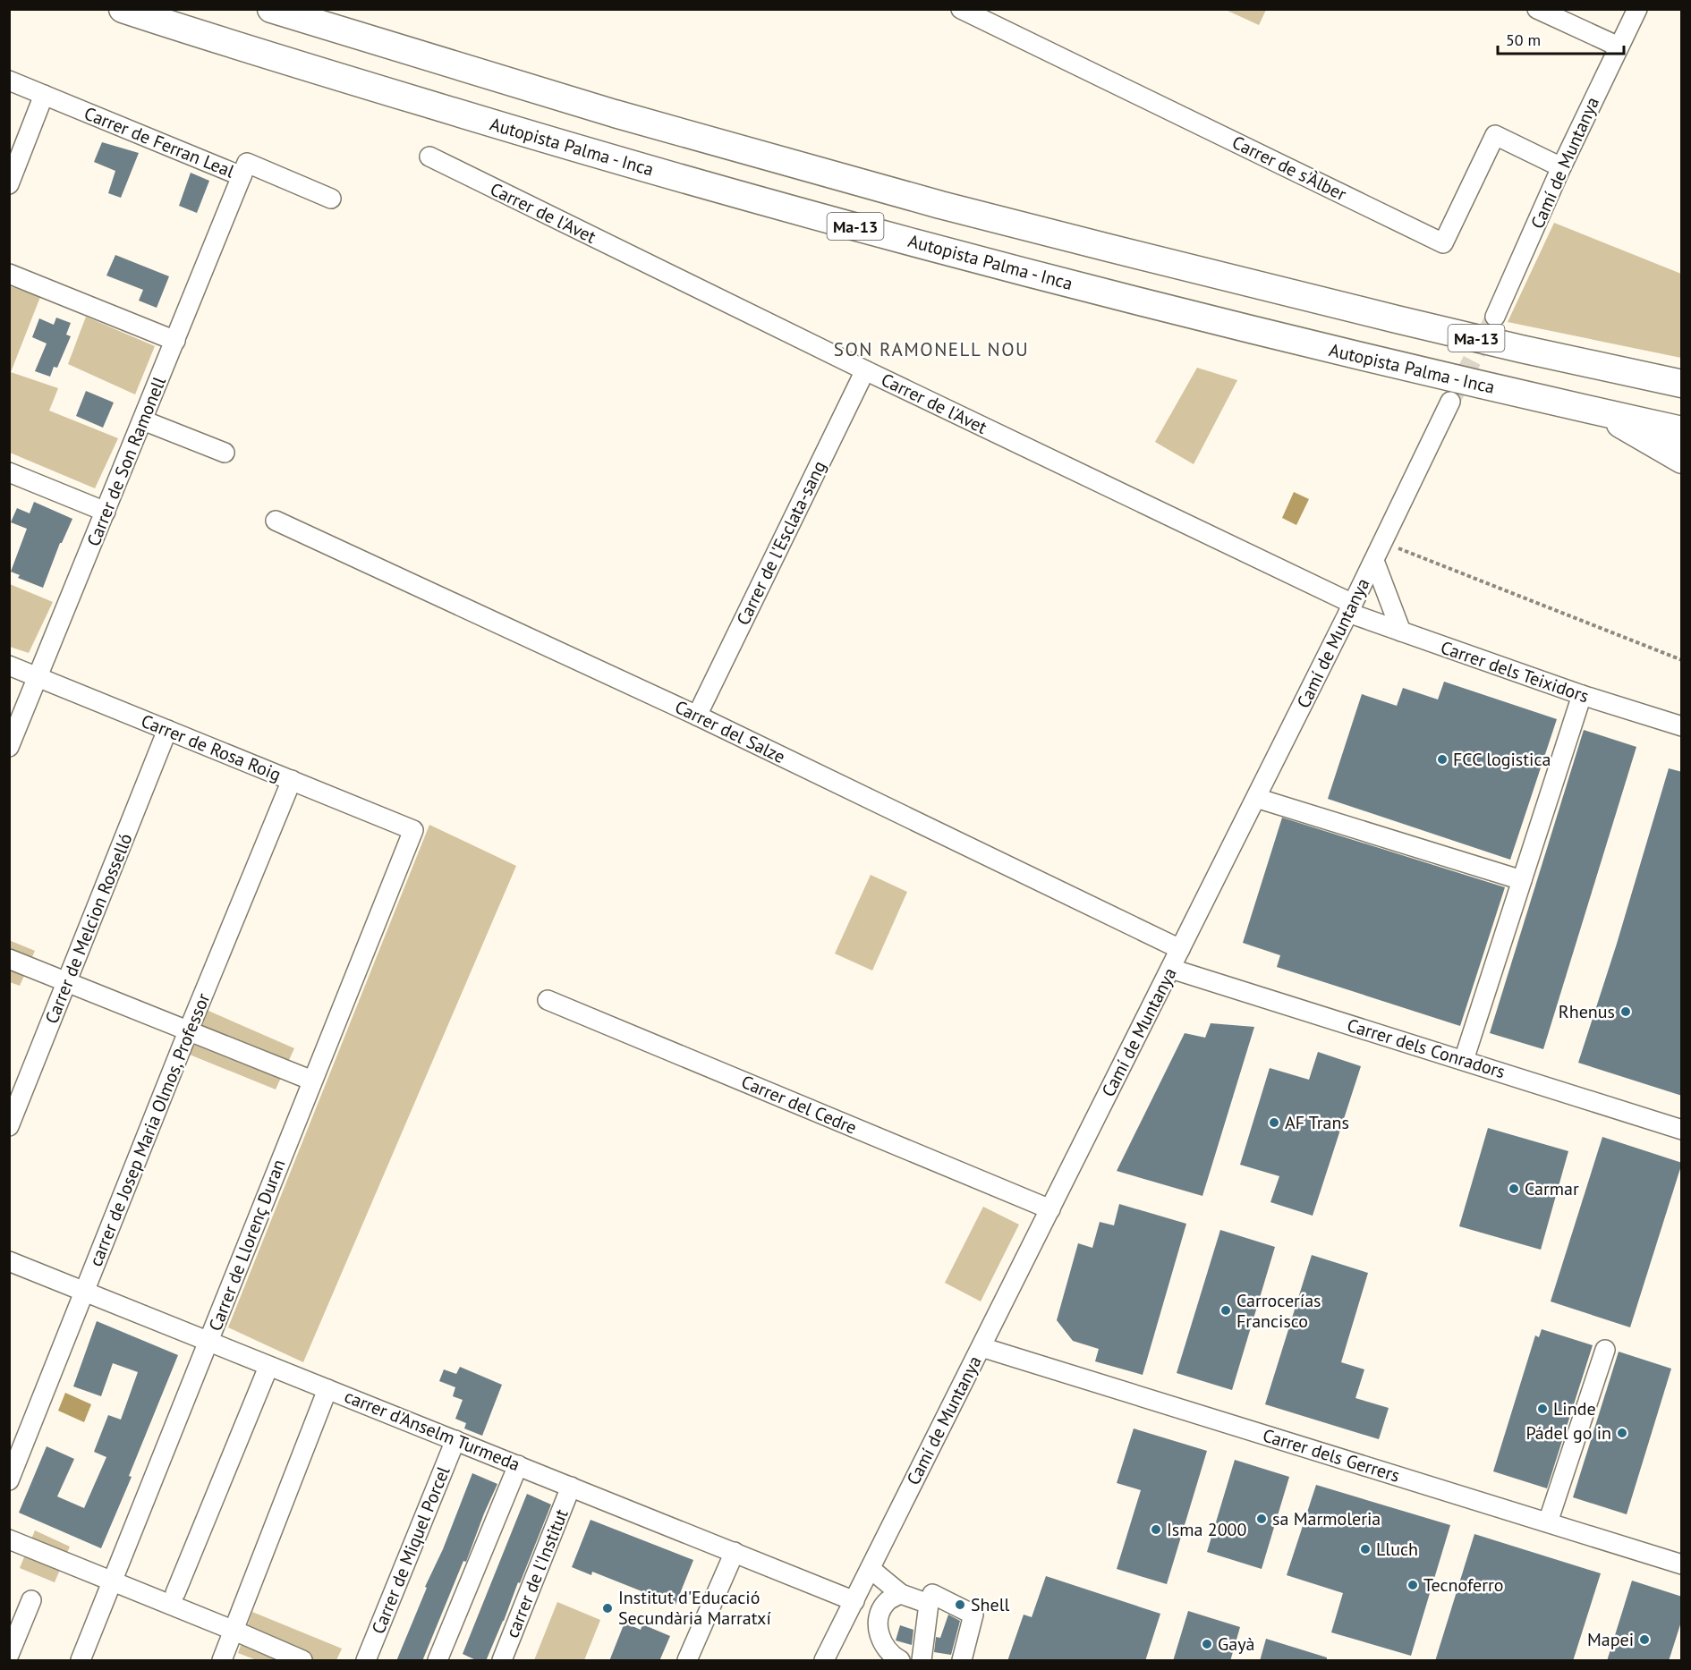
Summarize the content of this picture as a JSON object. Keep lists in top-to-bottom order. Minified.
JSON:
{"streets":{"highway":["Autopista Palma - Inca","Ma-13"],"street":["Carrer de Ferran Leal","Camí de Muntanya","Carrer de s'Àlber","Carrer de l'Avet","Carrer de Son Ramonell","Carrer de l'Esclata-sang","Carrer dels Teixidors","Carrer del Salze","Carrer de Rosa Roig","Carrer de Melcion Rosselló","Carrer dels Conradors","Carrer del Cedre","carrer de Josep Maria Olmos, Professor","Carrer de Llorenç Duran","carrer d'Anselm Turmeda","Carrer dels Gerrers","Carrer de Miquel Porcel","carrer de l'Institut"]},"crossings":[["Carrer de Ferran Leal","Carrer de Son Ramonell"],["Camí de Muntanya","Carrer de s'Àlber"],["Camí de Muntanya","Carrer de l'Avet"],["Camí de Muntanya","Carrer dels Teixidors"],["Camí de Muntanya","Carrer del Salze"],["Camí de Muntanya","Carrer dels Conradors"],["Camí de Muntanya","Carrer del Cedre"],["Camí de Muntanya","carrer d'Anselm Turmeda"],["Camí de Muntanya","Carrer dels Gerrers"],["Carrer de l'Avet","Carrer de l'Esclata-sang"],["Carrer de l'Avet","Carrer dels Teixidors"],["Carrer de Son Ramonell","Carrer de Rosa Roig"],["Carrer de l'Esclata-sang","Carrer del Salze"],["Carrer de Rosa Roig","Carrer de Melcion Rosselló"],["Carrer de Rosa Roig","carrer de Josep Maria Olmos, Professor"],["Carrer de Rosa Roig","Carrer de Llorenç Duran"],["carrer de Josep Maria Olmos, Professor","carrer d'Anselm Turmeda"],["Carrer de Llorenç Duran","carrer d'Anselm Turmeda"],["carrer d'Anselm Turmeda","Carrer de Miquel Porcel"],["carrer d'Anselm Turmeda","carrer de l'Institut"]],"districts":["SON RAMONELL NOU"],"places":["FCC logistica","Rhenus","AF Trans","Carmar","Carrocerías Francisco","Linde","Pádel go in","sa Marmoleria","Isma 2000","Lluch","Tecnoferro","Shell","Institut d'Educació Secundària Marratxí","Mapei","Gayà"],"scale_bar":"50 m"}
